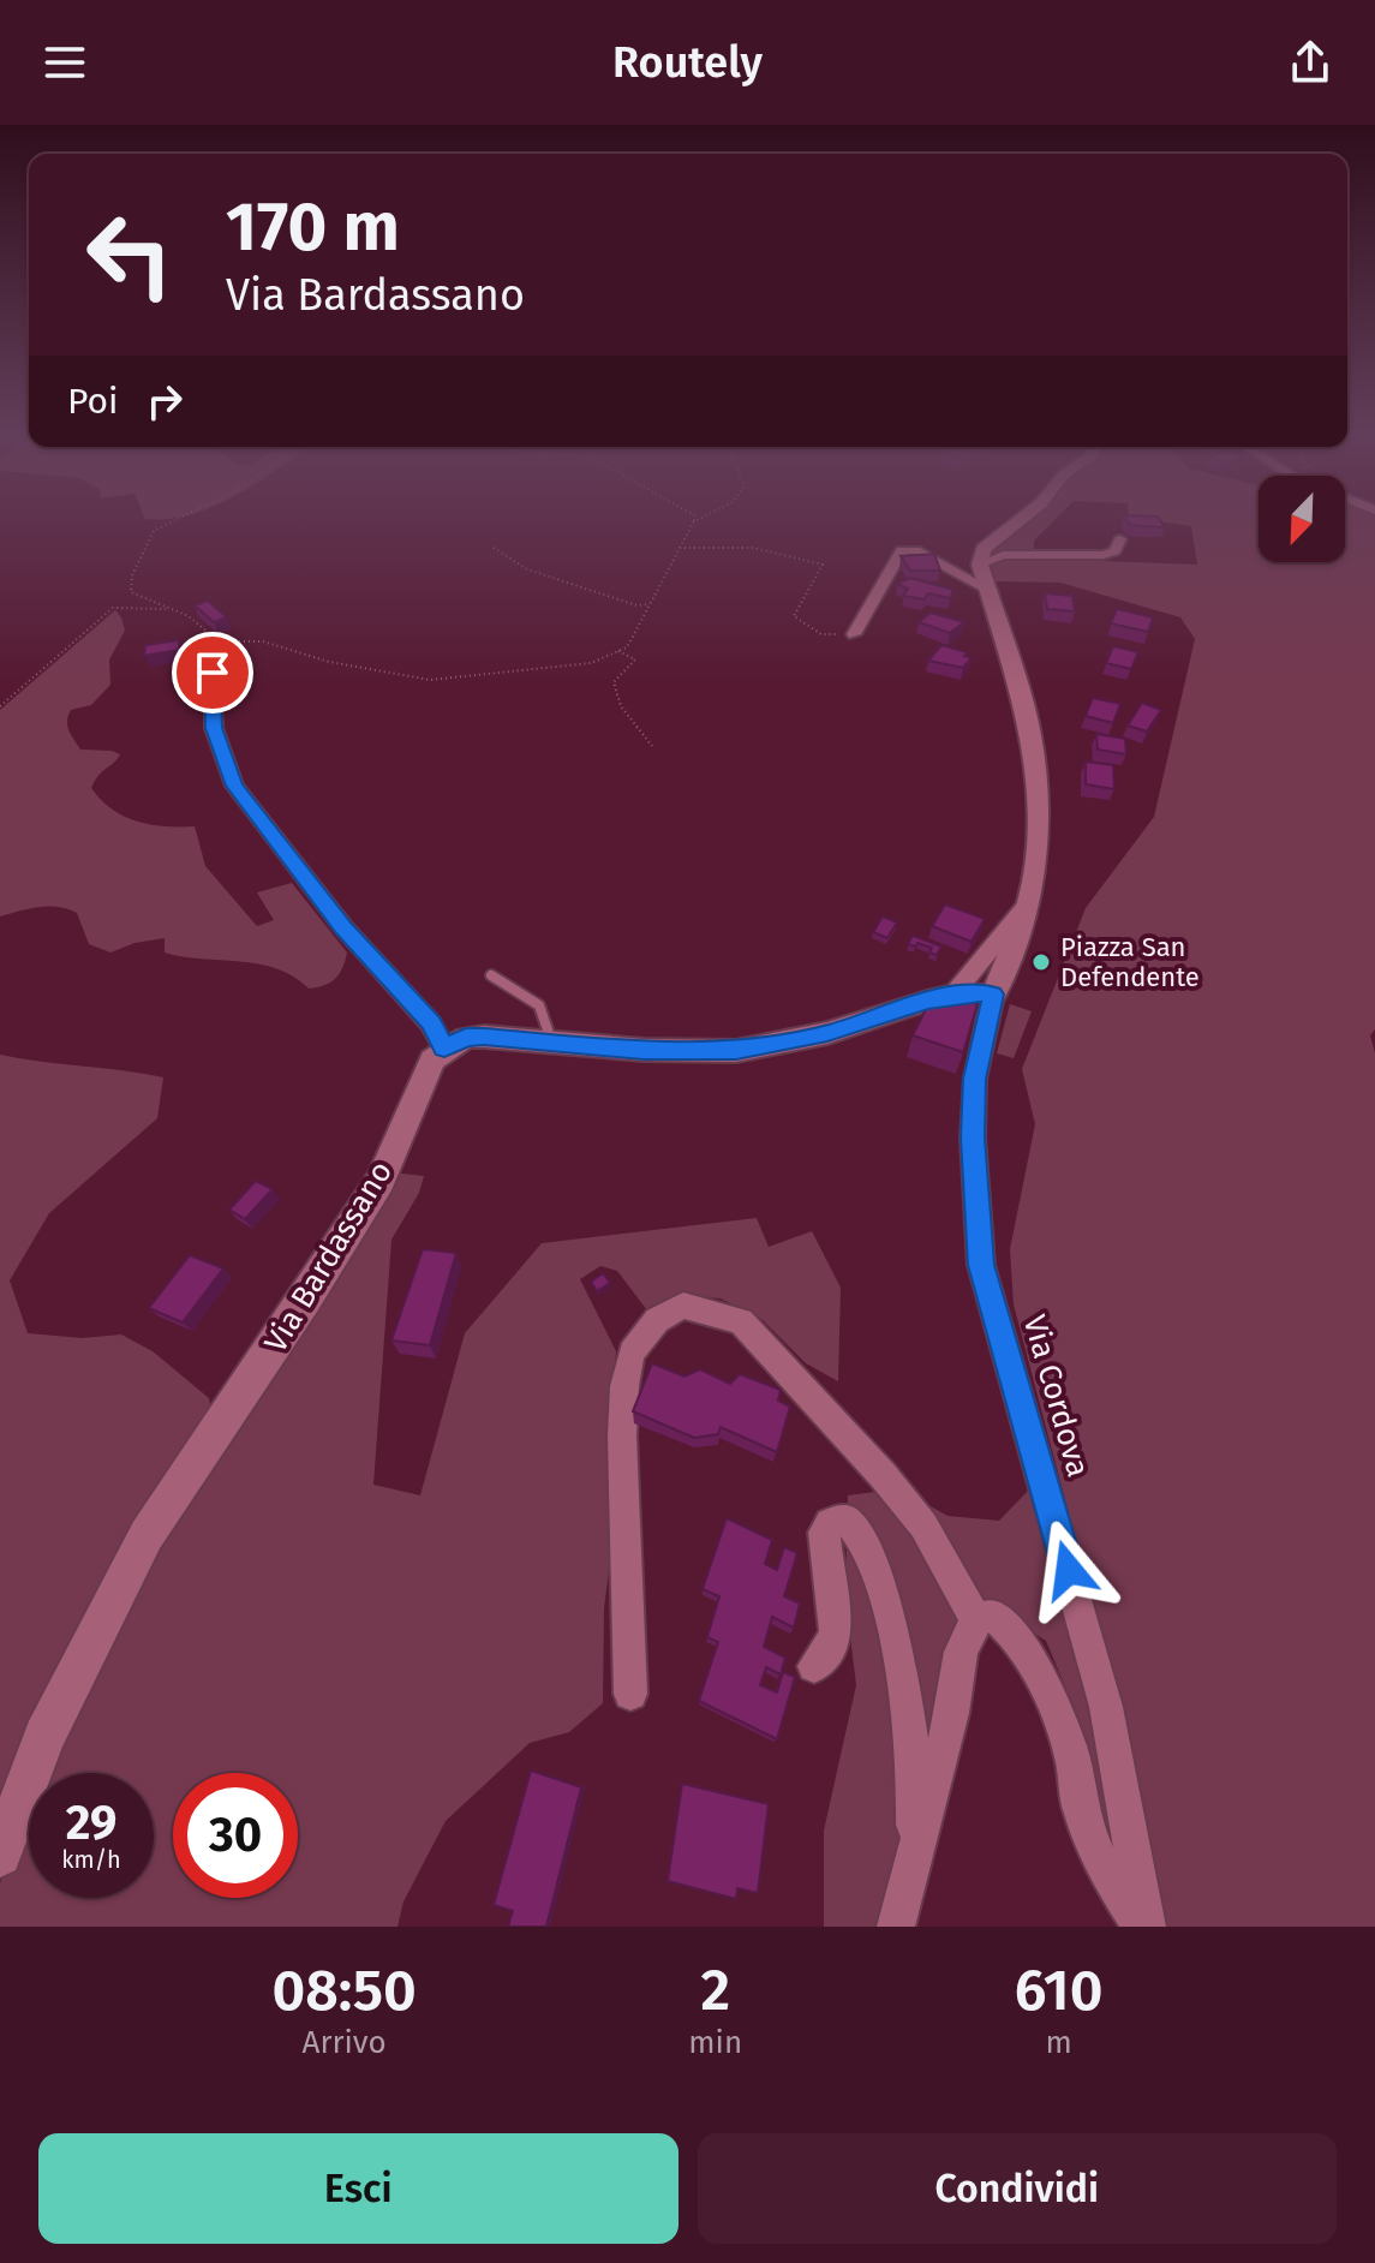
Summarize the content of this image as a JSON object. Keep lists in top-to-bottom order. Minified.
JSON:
{"streets":{"street":["Via Bardassano","Via Cordova"]},"places":["Piazza San Defendente"],"north":"bottom left","page":{"header":"Routely","turn":["170 m","Via Bardassano"],"then":"Poi","speed":"29 km/h","limit":"30","eta":["08:50","Arrivo","2","min","610","m"],"buttons":["Esci","Condividi"]}}
